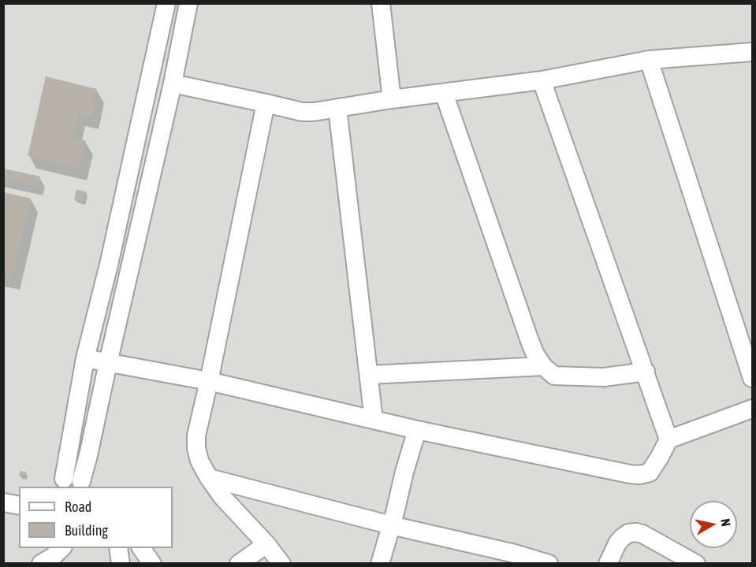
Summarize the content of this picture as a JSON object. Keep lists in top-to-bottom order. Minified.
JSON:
{"legend":["Road","Building"],"north":"right"}
